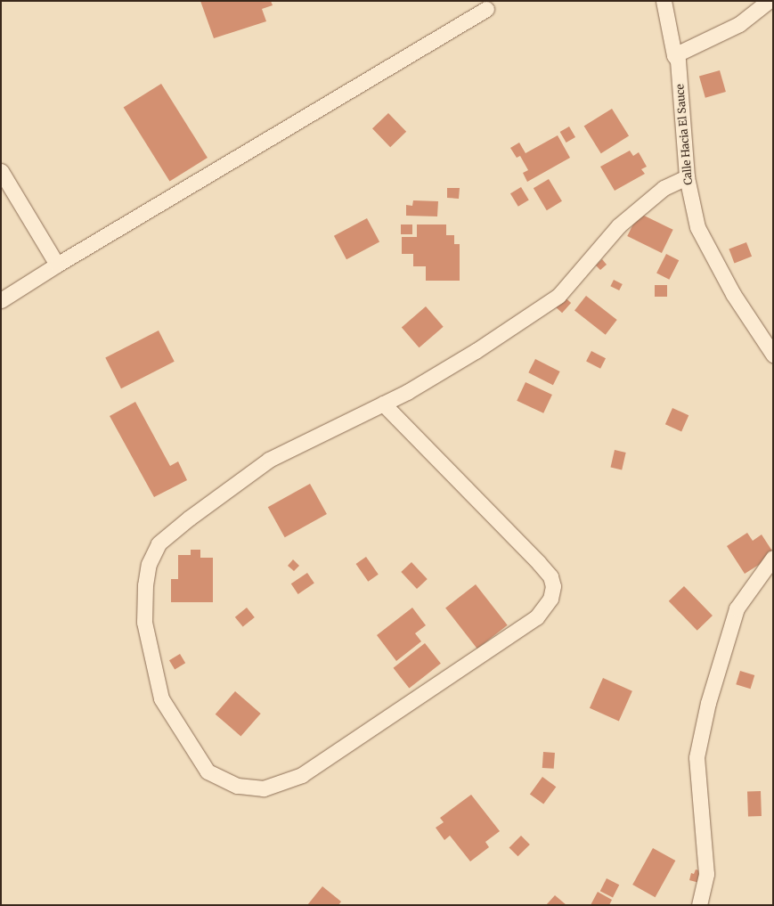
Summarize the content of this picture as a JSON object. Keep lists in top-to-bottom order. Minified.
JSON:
{"streets":{"street":["Calle Hacia El Sauce"]}}
